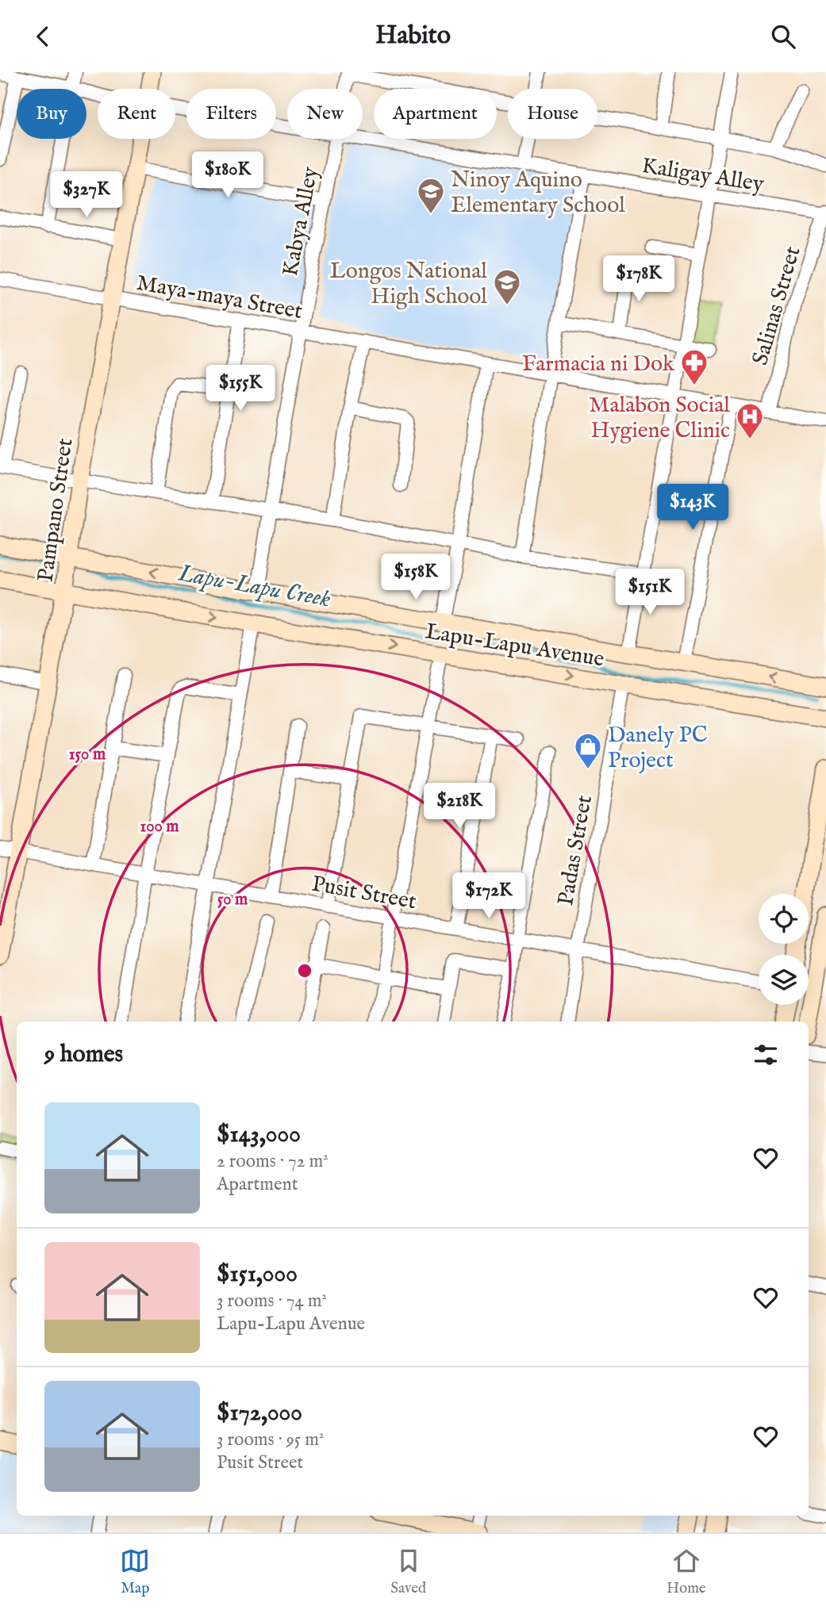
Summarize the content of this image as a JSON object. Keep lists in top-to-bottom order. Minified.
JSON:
{"streets":{"main road":["Pampano Street","Lapu-Lapu Avenue"],"street":["Kaligay Alley","Kabya Alley","Maya-maya Street","Salinas Street","Padas Street","Pusit Street"]},"crossings":[["Kaligay Alley","Salinas Street"],["Kabya Alley","Maya-maya Street"],["Kabya Alley","Lapu-Lapu Avenue"],["Maya-maya Street","Salinas Street"],["Maya-maya Street","Pampano Street"],["Pampano Street","Lapu-Lapu Avenue"],["Pampano Street","Pusit Street"],["Lapu-Lapu Avenue","Padas Street"],["Padas Street","Pusit Street"]],"water":["Lapu-Lapu Creek"],"places":{"school or university":["Ninoy Aquino Elementary School","Longos National High School"],"pharmacy":["Farmacia ni Dok"],"hospital":["Malabon Social Hygiene Clinic"],"shop":["Danely PC Project"]},"page":{"header":"Habito","chip":["Buy","Rent","Filters","New","Apartment","House"],"price":["$180K","$327K","$178K","$155K","$143K","$158K","$151K","$218K","$172K"],"heading":"9 homes","list":[{"name":"$143,000","note":"2 rooms · 72 m² · Apartment"},{"name":"$151,000","note":"3 rooms · 74 m² · Lapu-Lapu Avenue"},{"name":"$172,000","note":"3 rooms · 95 m² · Pusit Street"}],"tabs":["Map","Saved","Home"]},"rings":["150 m","100 m","50 m"]}
